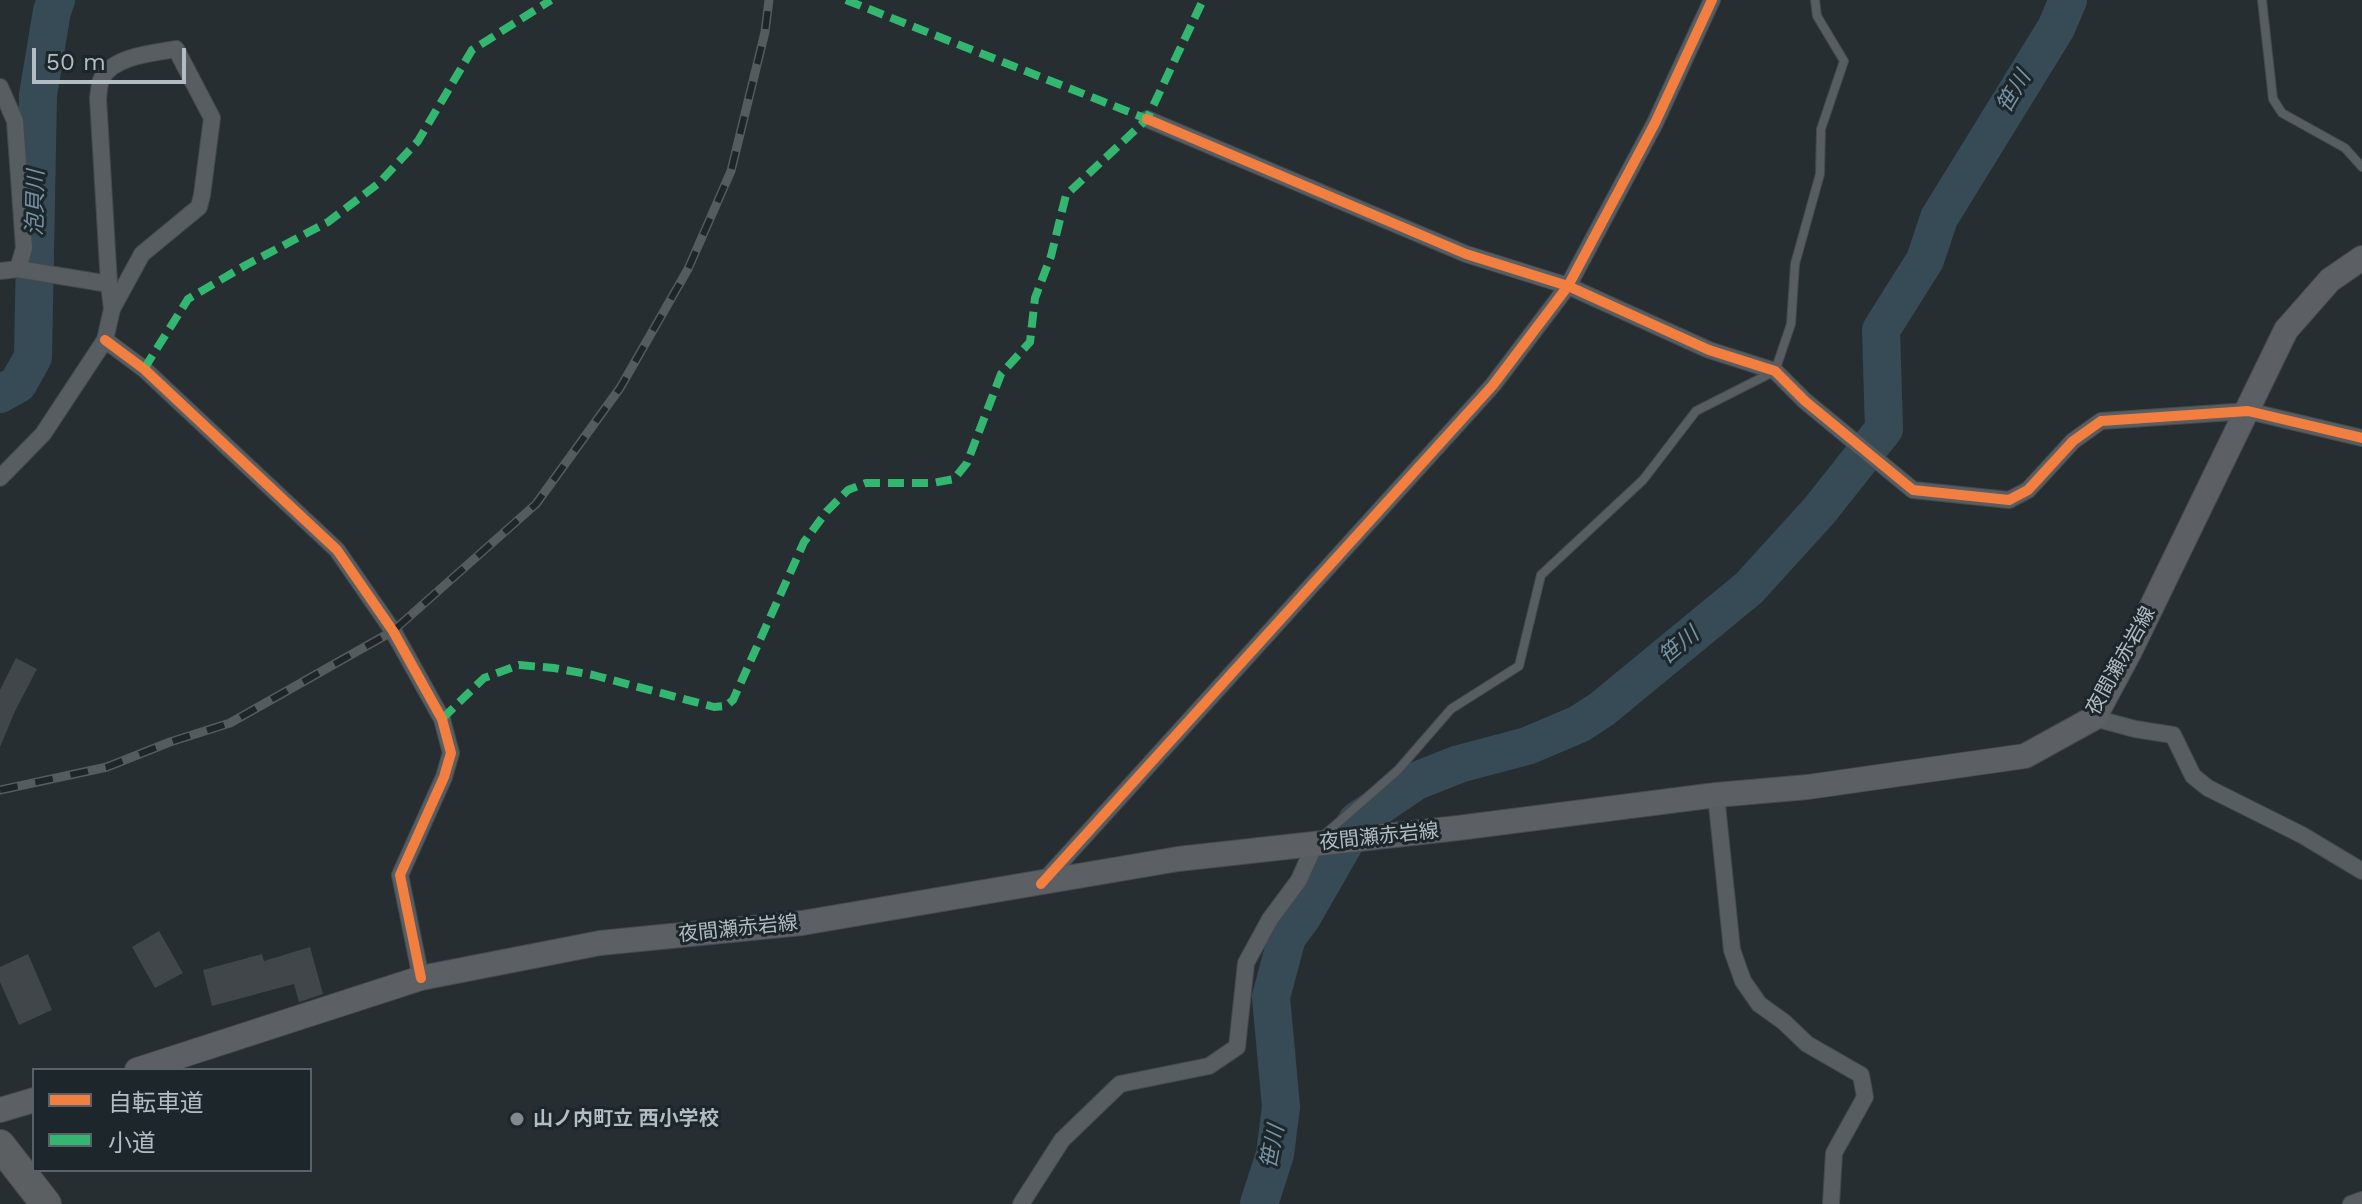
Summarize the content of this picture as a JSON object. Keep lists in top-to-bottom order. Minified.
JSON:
{"streets":{"main road":["夜間瀬赤岩線"]},"water":["笹川","泡貝川"],"places":["山ノ内町立 西小学校"],"legend":["自転車道","小道"],"scale_bar":"50 m"}
